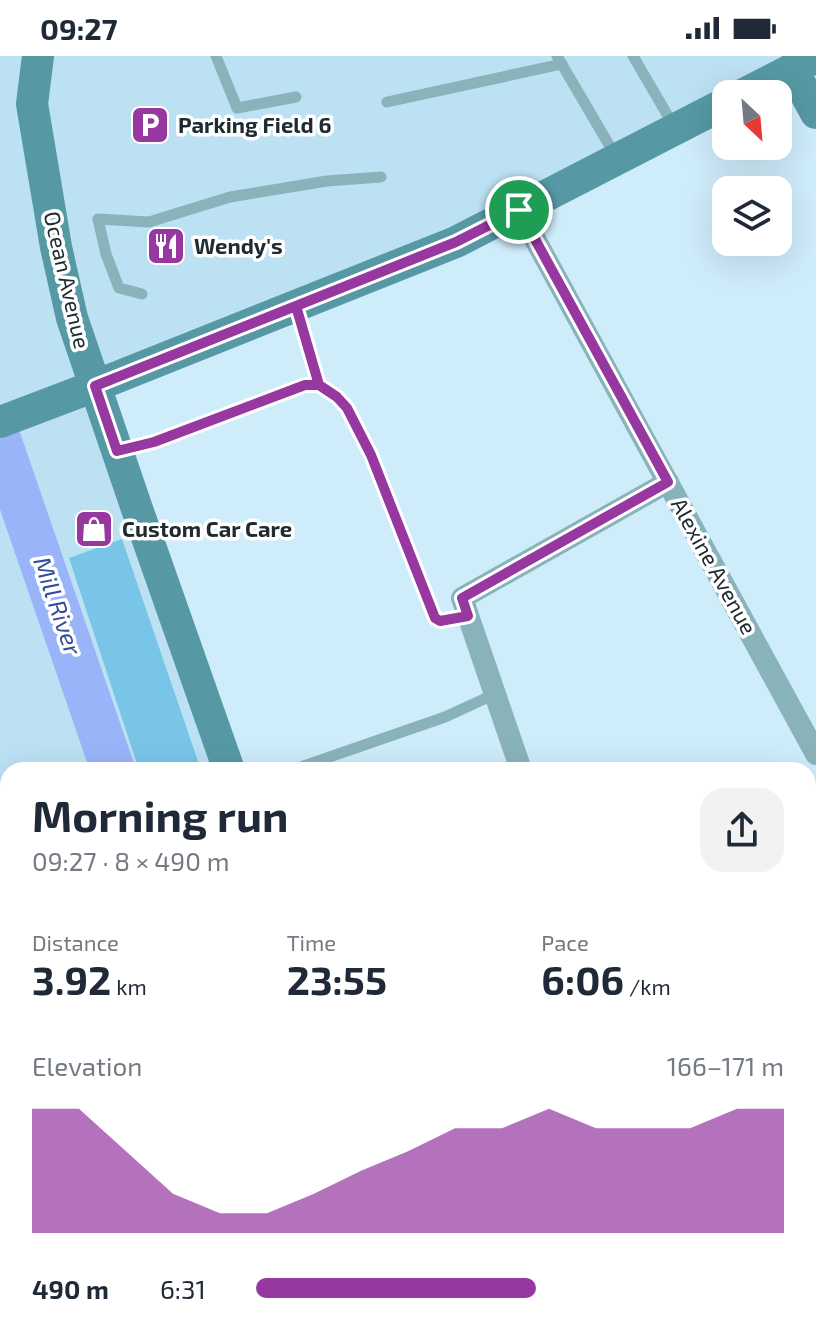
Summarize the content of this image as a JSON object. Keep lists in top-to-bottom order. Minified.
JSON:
{"streets":{"main road":["Ocean Avenue"],"street":["Alexine Avenue"]},"water":["Mill River"],"places":{"parking":["Parking Field 6"],"restaurant":["Wendy's"],"shop":["Custom Car Care"]},"north":"bottom right","page":{"status":"09:27","heading":["Morning run","09:27 · 8 × 490 m"],"stats":[["Distance","3.92 km"],["Time","23:55"],["Pace","6:06 /km"]],"chart":["Elevation","166–171 m"],"list":[{"name":"490 m","note":"6:31"}]}}
